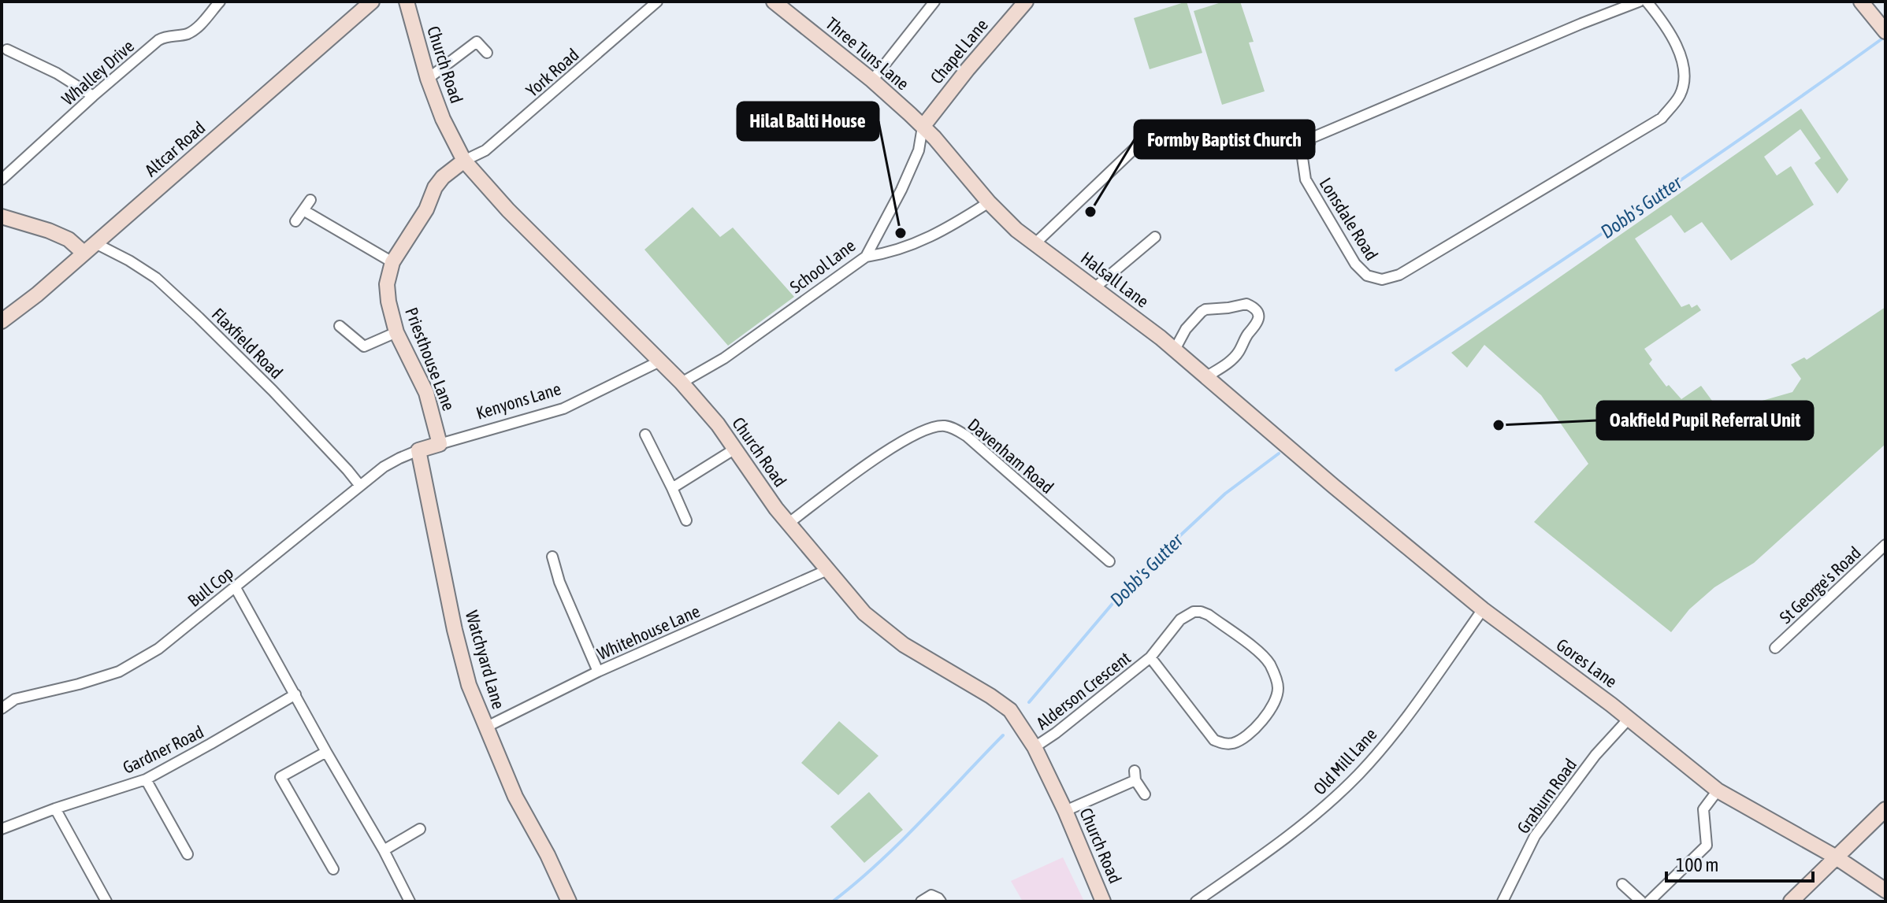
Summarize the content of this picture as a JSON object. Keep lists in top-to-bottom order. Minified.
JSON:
{"streets":{"street":["Chapel Lane","Three Tuns Lane","Church Road","Whalley Drive","York Road","Altcar Road","Lonsdale Road","School Lane","Halsall Lane","Flaxfield Road","Priesthouse Lane","Kenyons Lane","Davenham Road","St George's Road","Bull Cop","Whitehouse Lane","Watchyard Lane","Gores Lane","Alderson Crescent","Gardner Road","Old Mill Lane","Graburn Road"]},"crossings":[["Chapel Lane","Three Tuns Lane"],["Chapel Lane","School Lane"],["Three Tuns Lane","School Lane"],["Three Tuns Lane","Halsall Lane"],["Church Road","York Road"],["Church Road","School Lane"],["Church Road","Priesthouse Lane"],["Church Road","Kenyons Lane"],["Church Road","Davenham Road"],["Church Road","Whitehouse Lane"],["Church Road","Alderson Crescent"],["York Road","Priesthouse Lane"],["Altcar Road","Flaxfield Road"],["Halsall Lane","Gores Lane"],["Flaxfield Road","Bull Cop"],["Priesthouse Lane","Kenyons Lane"],["Kenyons Lane","Bull Cop"],["Kenyons Lane","Watchyard Lane"],["Bull Cop","Watchyard Lane"],["Whitehouse Lane","Watchyard Lane"],["Gores Lane","Old Mill Lane"],["Gores Lane","Graburn Road"]],"water":["Dobb's Gutter"],"places":["Formby Baptist Church","Hilal Balti House","Oakfield Pupil Referral Unit"],"scale_bar":"100 m"}
